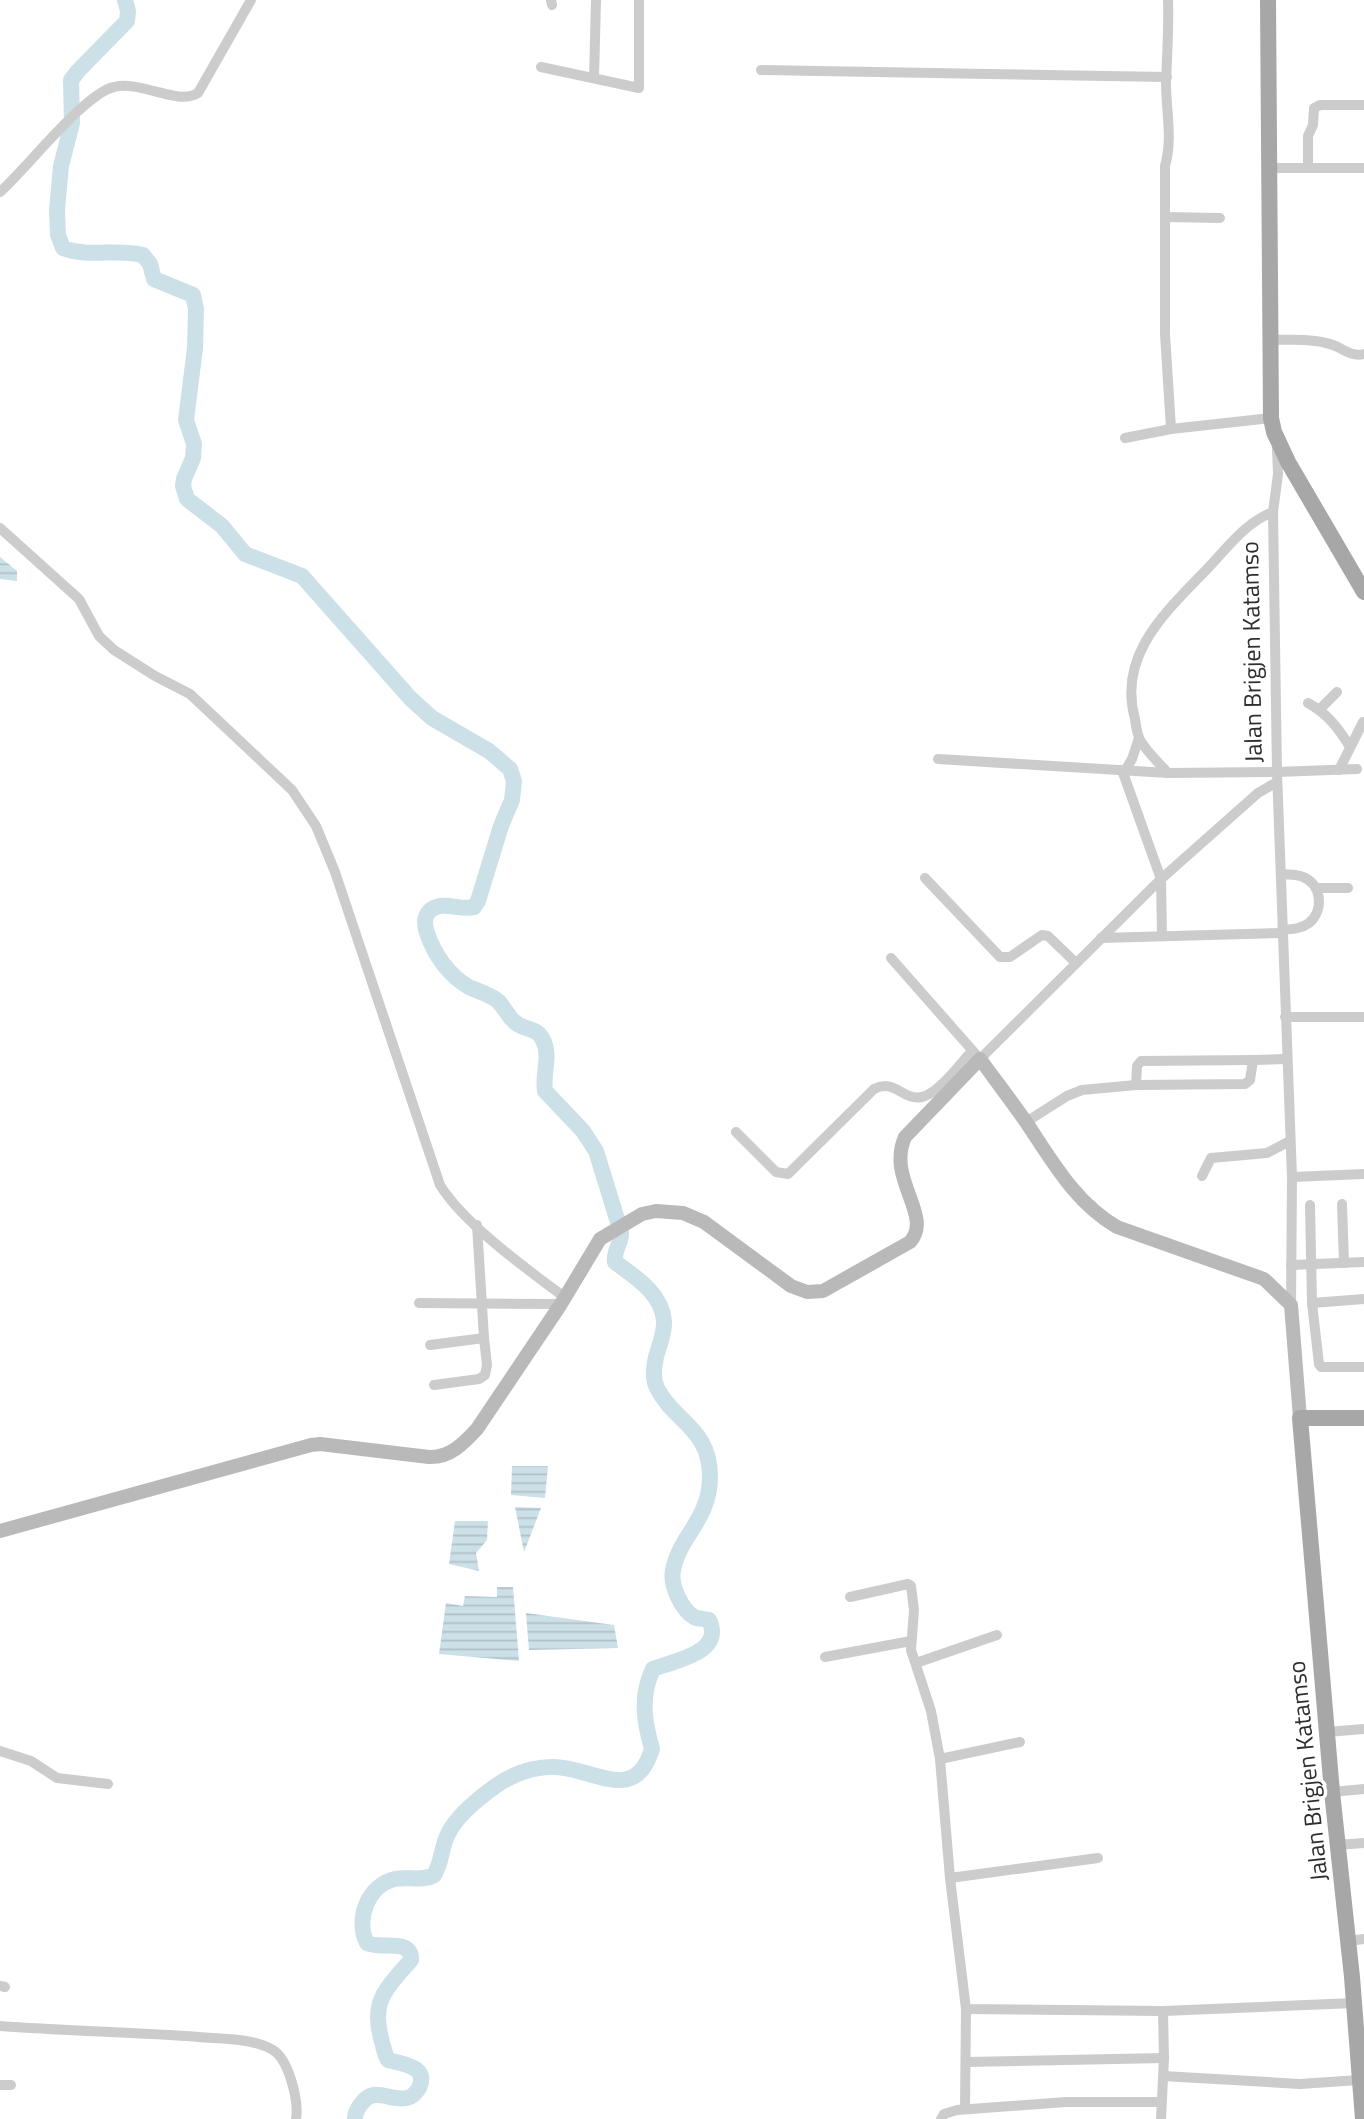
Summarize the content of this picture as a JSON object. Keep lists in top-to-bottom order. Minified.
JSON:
{"streets":{"main road":["Jalan Brigjen Katamso"]}}
